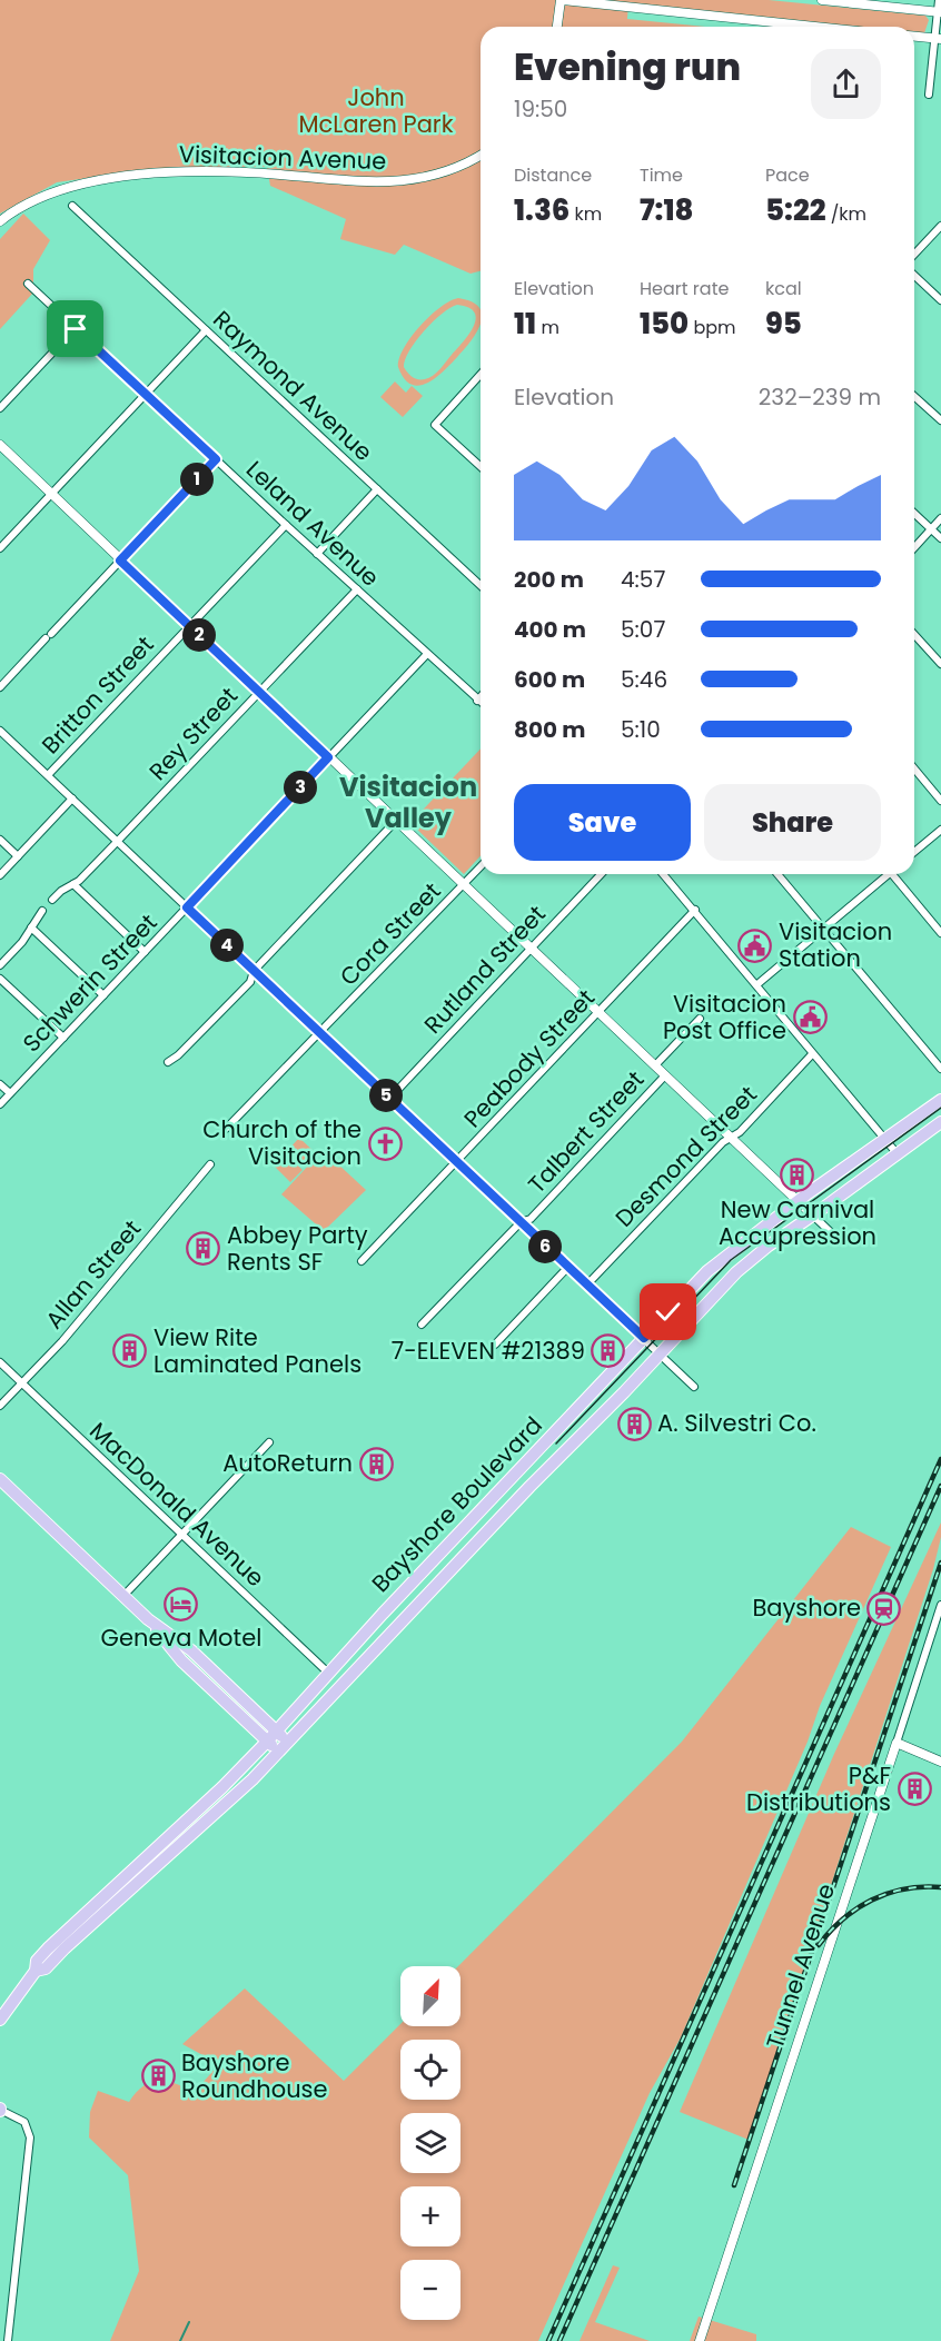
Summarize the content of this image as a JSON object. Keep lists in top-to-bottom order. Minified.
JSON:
{"streets":{"main road":["Bayshore Boulevard"],"street":["Visitacion Avenue","Raymond Avenue","Leland Avenue","Britton Street","Rey Street","Cora Street","Rutland Street","Schwerin Street","Peabody Street","Talbert Street","Desmond Street","Allan Street","MacDonald Avenue","Tunnel Avenue"]},"crossings":[["Leland Avenue","Britton Street"],["Leland Avenue","Rey Street"],["Leland Avenue","Schwerin Street"],["Allan Street","MacDonald Avenue"],["MacDonald Avenue","Bayshore Boulevard"]],"districts":["Visitacion Valley"],"parks":["John McLaren Park"],"places":{"public building":["Visitacion Station","Visitacion Post Office"],"church":["Church of the Visitacion"],"building":["New Carnival Accupression","Abbey Party Rents SF","View Rite Laminated Panels","7-ELEVEN #21389","A. Silvestri Co.","AutoReturn","P&F Distributions","Bayshore Roundhouse"],"hotel":["Geneva Motel"],"station":["Bayshore"]},"north":"top right","page":{"heading":["Evening run","19:50"],"stats":[["Distance","1.36 km"],["Time","7:18"],["Pace","5:22 /km"],["Elevation","11 m"],["Heart rate","150 bpm"],["kcal","95"]],"chart":["Elevation","232–239 m"],"pins":["1","2","3","4","5","6"],"list":[{"name":"200 m","note":"4:57"},{"name":"400 m","note":"5:07"},{"name":"600 m","note":"5:46"},{"name":"800 m","note":"5:10"}],"buttons":["Save","Share"],"map_buttons":["+","−"]}}
